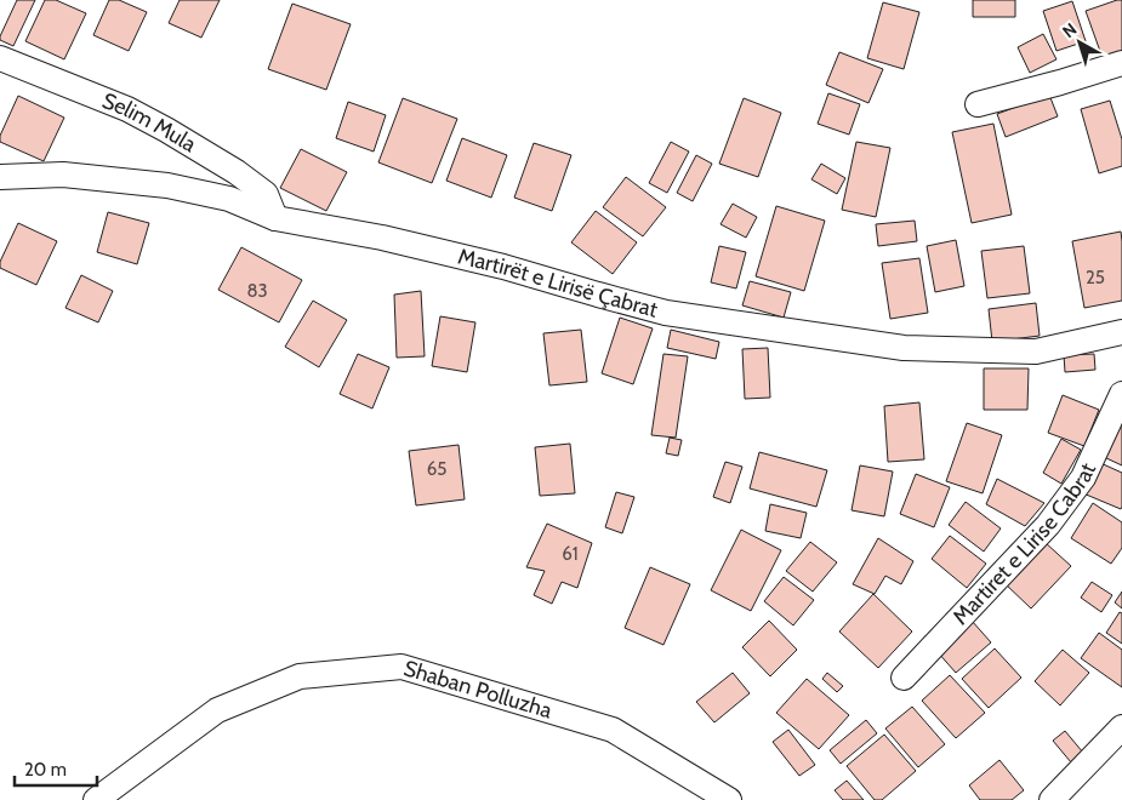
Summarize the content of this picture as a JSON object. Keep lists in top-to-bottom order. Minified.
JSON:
{"streets":{"street":["Selim Mula","Martirët e Lirisë Çabrat","Martiret e Lirise Cabrat","Shaban Polluzha"]},"crossings":[["Selim Mula","Martirët e Lirisë Çabrat"]],"house_numbers":["25","83","65","61"],"scale_bar":"20 m","north":"top left"}
